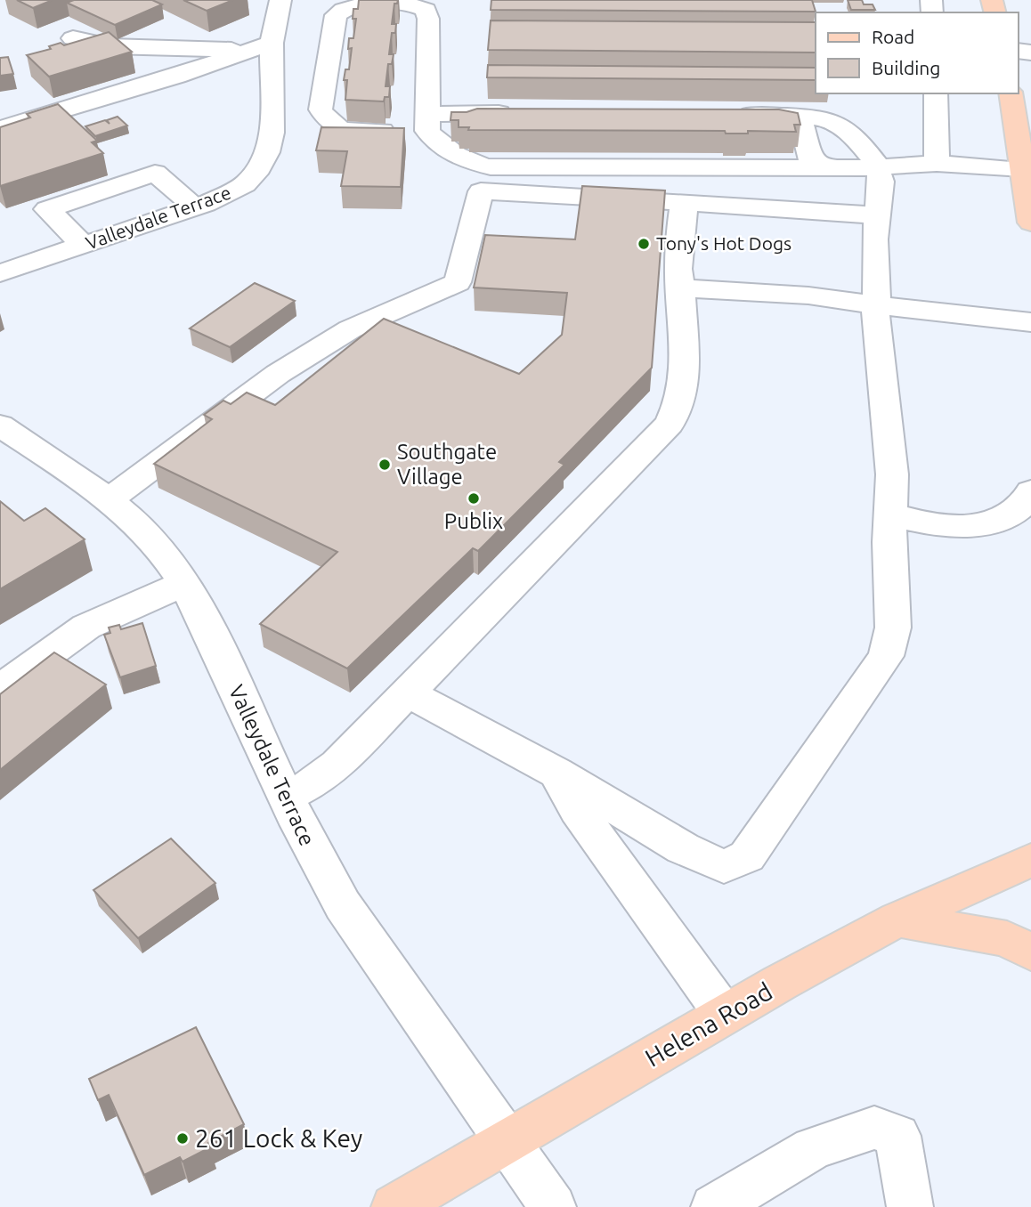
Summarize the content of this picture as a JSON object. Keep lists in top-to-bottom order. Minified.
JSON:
{"streets":{"main road":["Helena Road"],"street":["Valleydale Terrace"]},"crossings":[["Valleydale Terrace","Helena Road"]],"places":["Tony's Hot Dogs","Southgate Village","Publix","261 Lock & Key"],"legend":["Road","Building"]}
